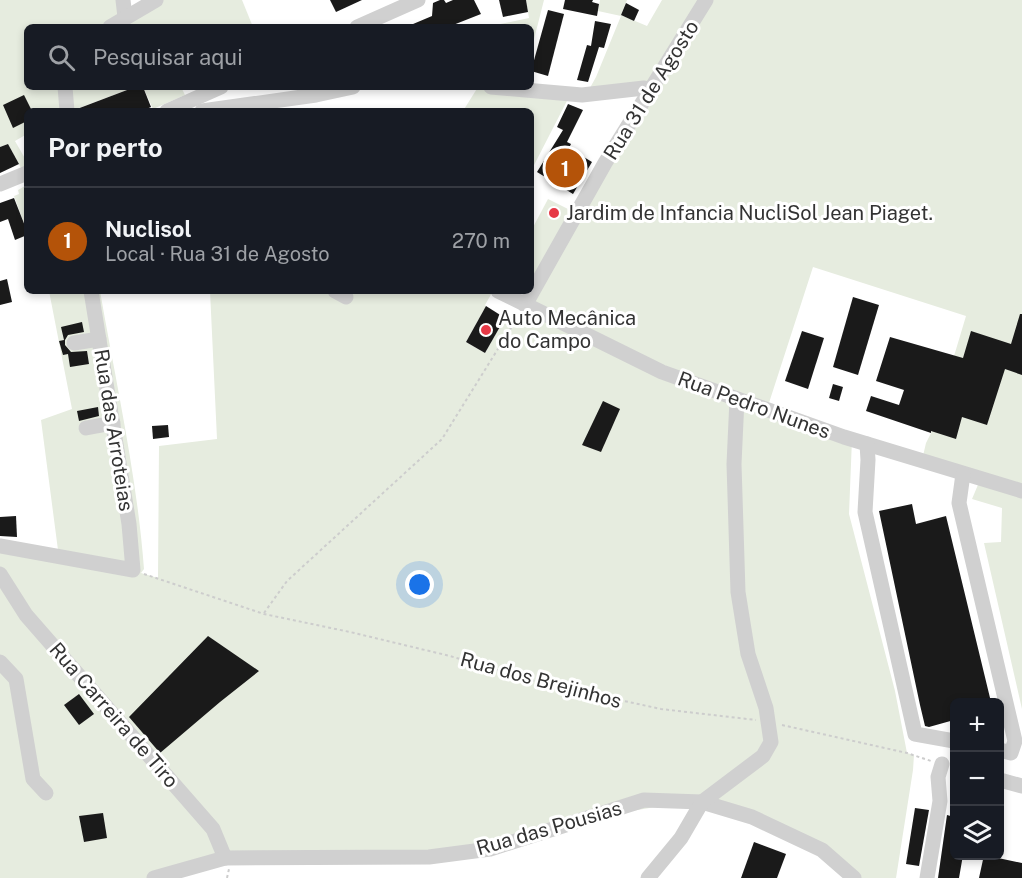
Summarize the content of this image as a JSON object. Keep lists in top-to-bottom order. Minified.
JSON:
{"streets":{"street":["Rua 31 de Agosto","Rua Pedro Nunes","Rua das Arroteias","Rua Carreira de Tiro","Rua das Pousias"],"path":["Rua dos Brejinhos"]},"crossings":[["Rua 31 de Agosto","Rua Pedro Nunes"],["Rua das Arroteias","Rua dos Brejinhos"],["Rua Carreira de Tiro","Rua das Pousias"]],"places":["Jardim de Infancia NucliSol Jean Piaget.","Auto Mecânica do Campo"],"page":{"search":"Pesquisar aqui","heading":"Por perto","pins":"1","list":[{"mark":"1","name":"Nuclisol","note":"Local · Rua 31 de Agosto","value":"270 m"}],"map_buttons":["+","−"]}}
